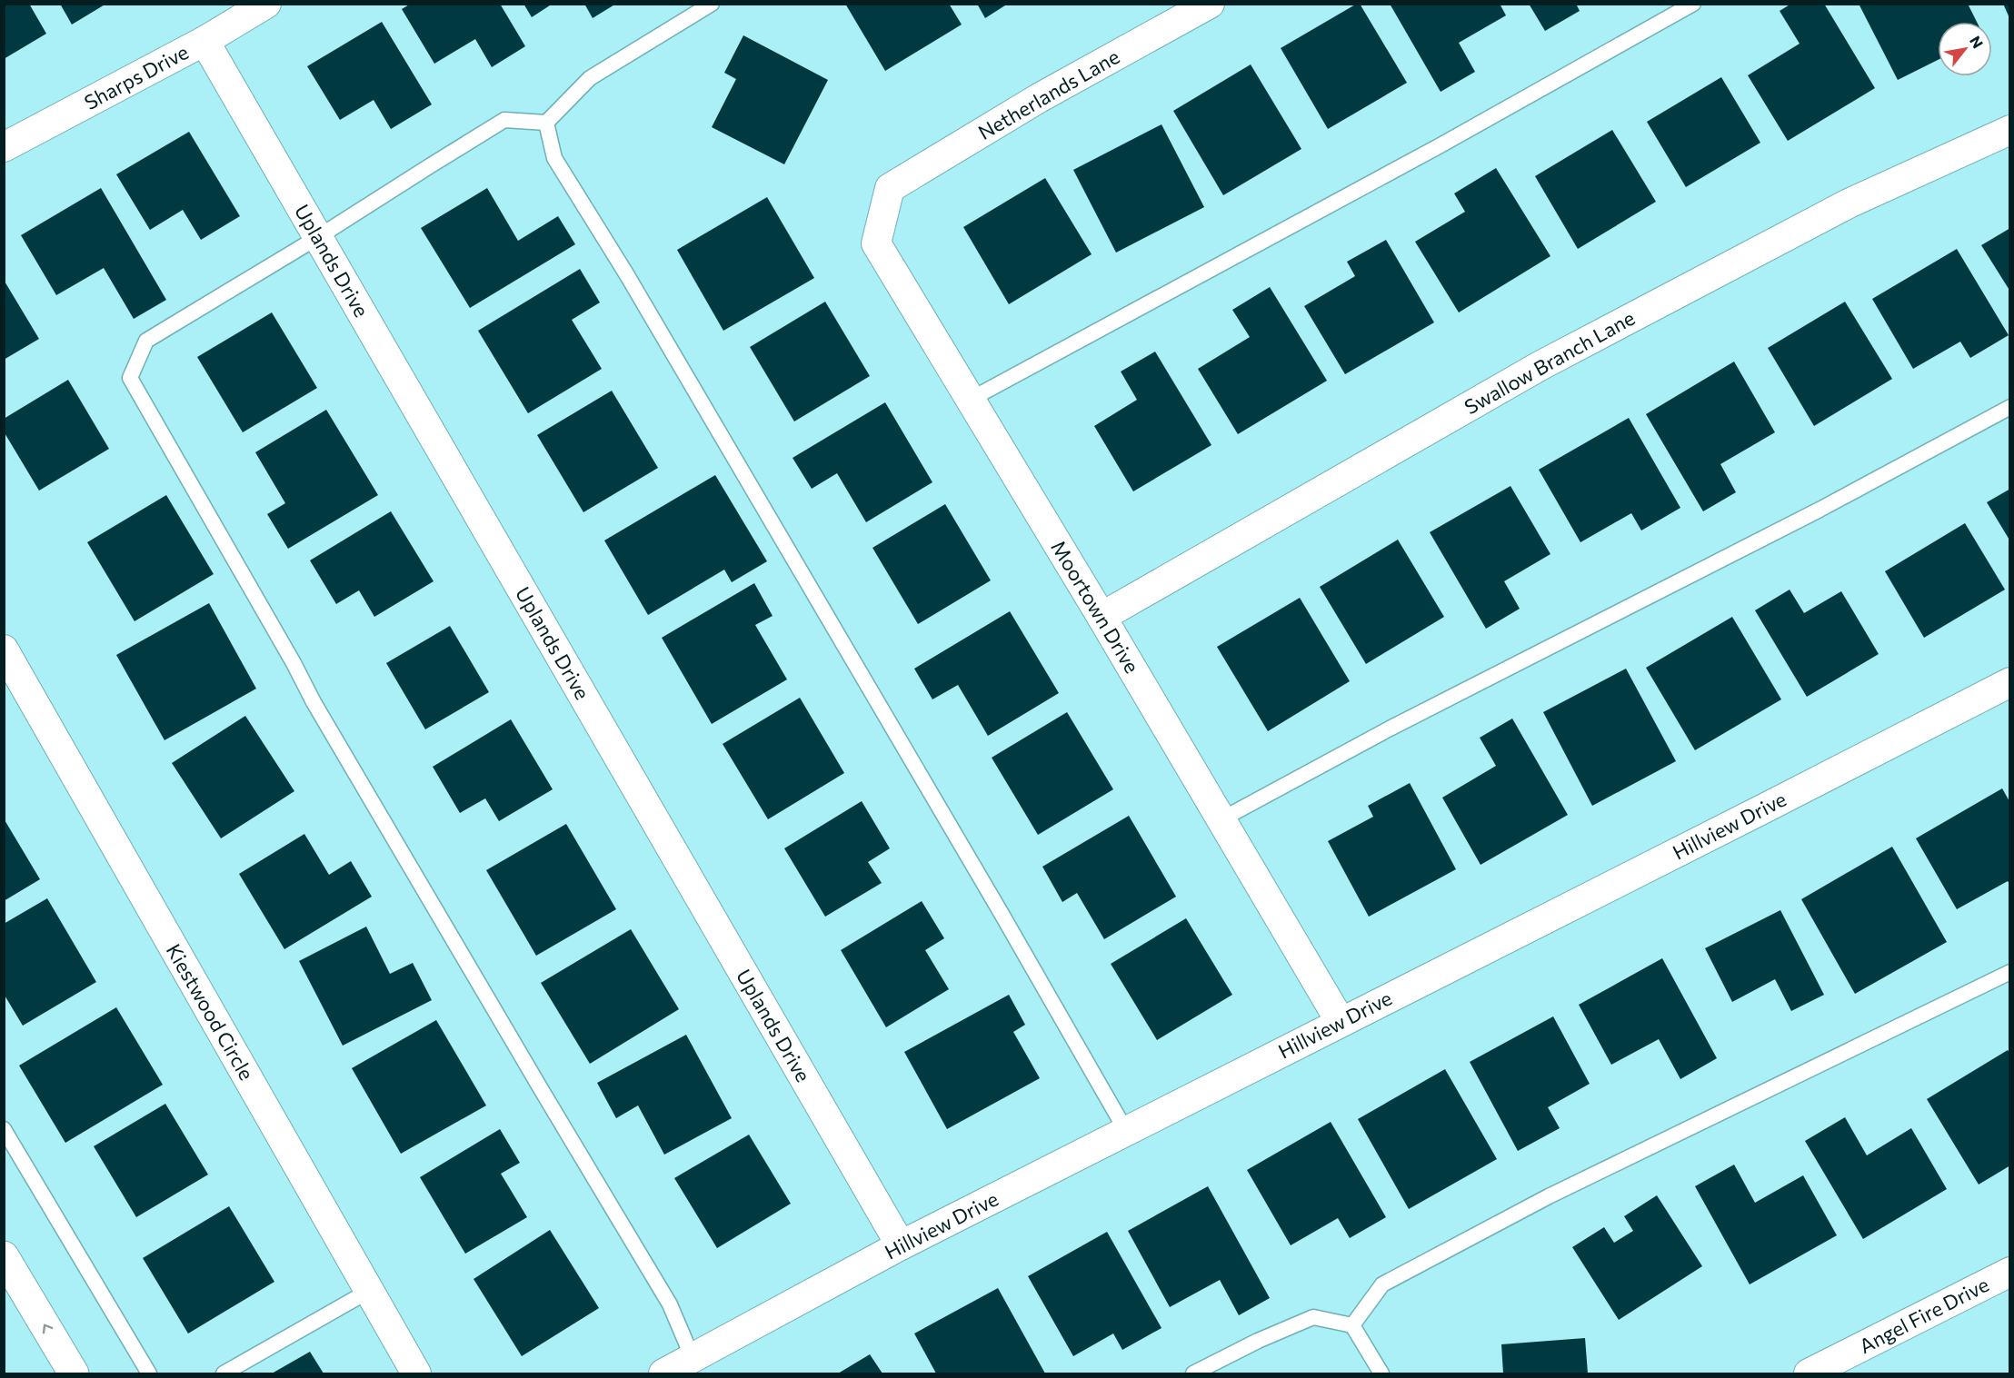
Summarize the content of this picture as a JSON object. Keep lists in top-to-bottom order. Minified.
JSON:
{"streets":{"street":["Sharps Drive","Netherlands Lane","Uplands Drive","Swallow Branch Lane","Moortown Drive","Hillview Drive","Kiestwood Circle","Angel Fire Drive"]},"crossings":[["Sharps Drive","Uplands Drive"],["Netherlands Lane","Moortown Drive"],["Uplands Drive","Hillview Drive"],["Swallow Branch Lane","Moortown Drive"],["Moortown Drive","Hillview Drive"]],"north":"top right"}
